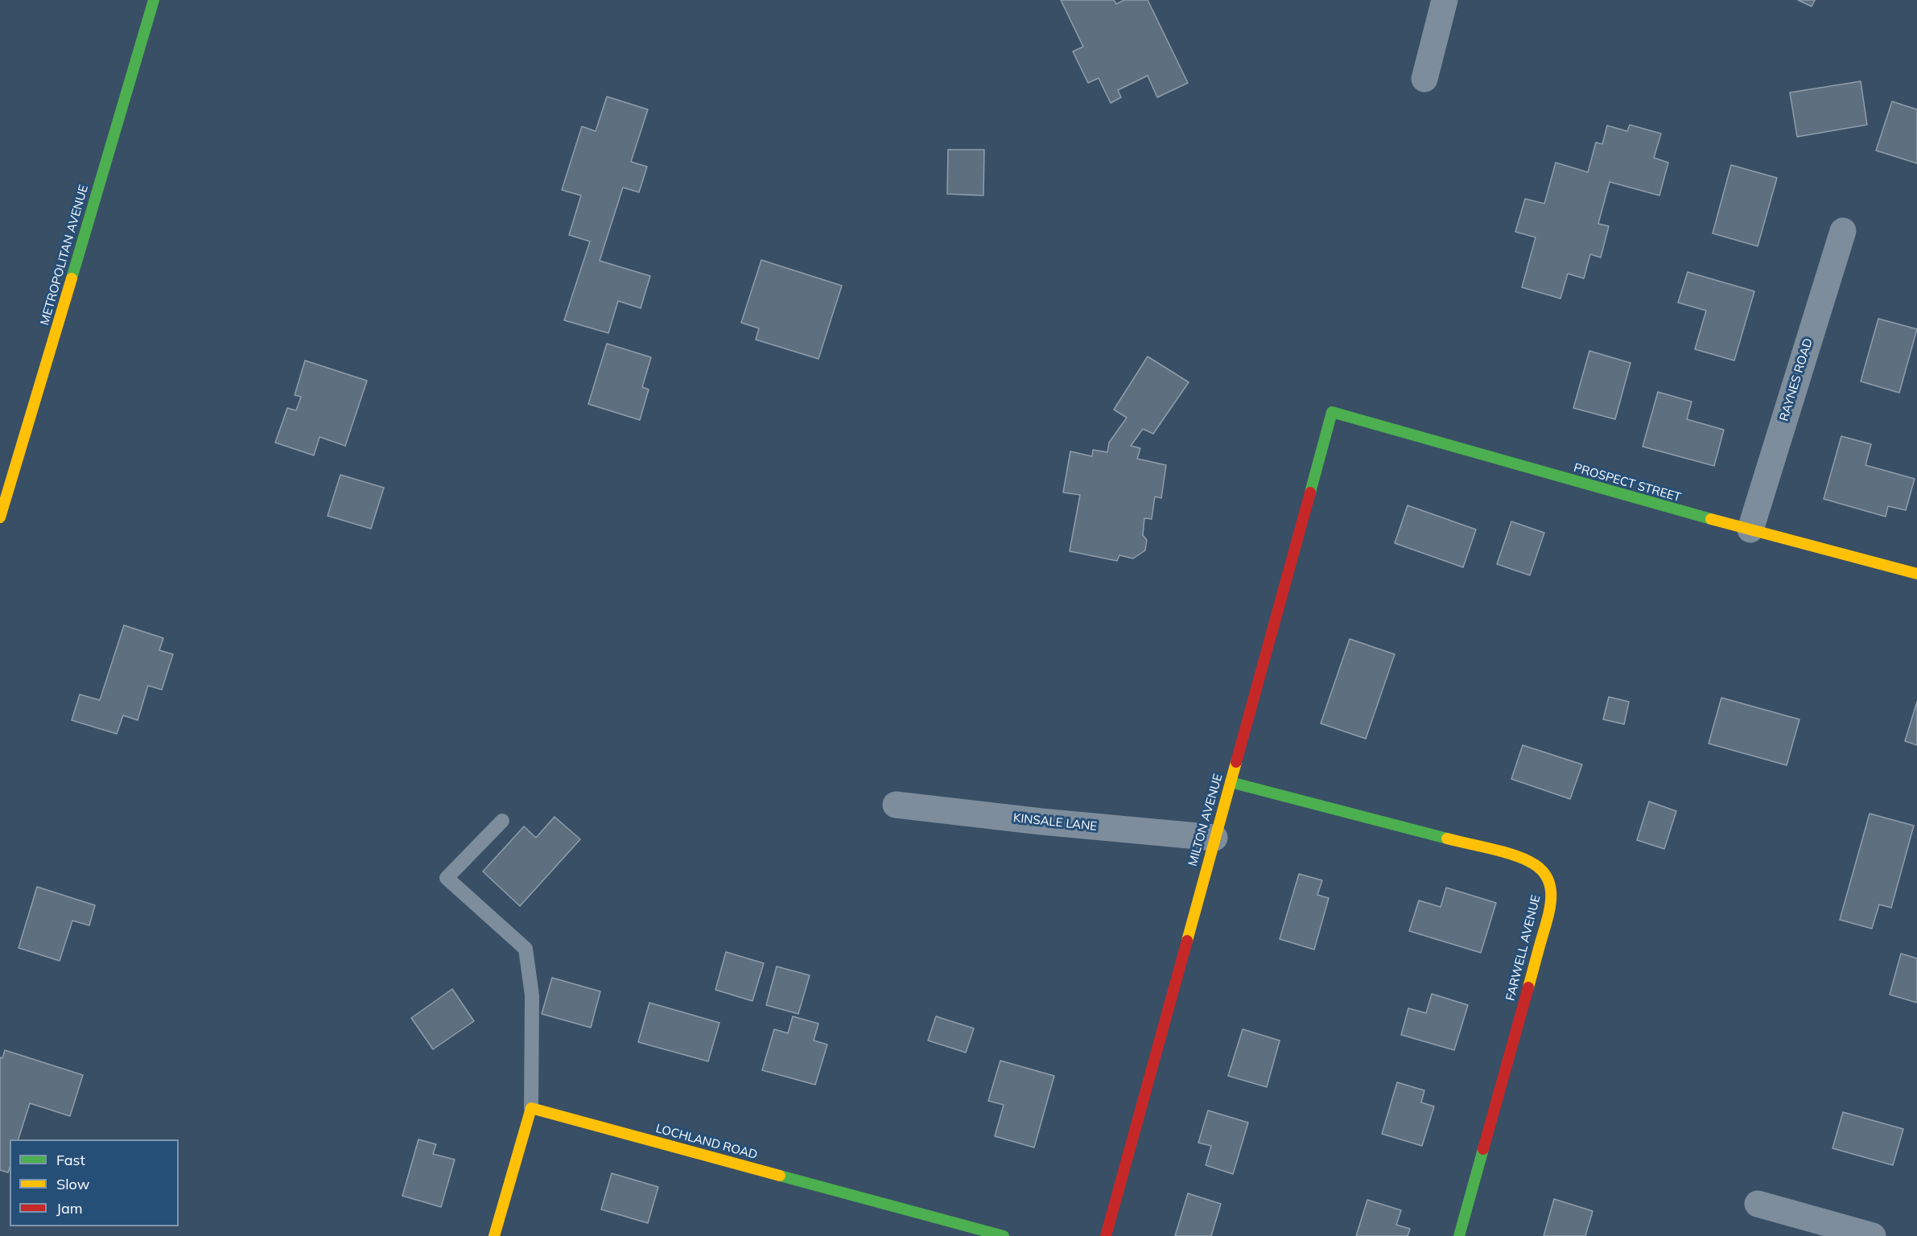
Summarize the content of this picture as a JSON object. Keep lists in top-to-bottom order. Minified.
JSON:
{"streets":{"street":["METROPOLITAN AVENUE","RAYNES ROAD","PROSPECT STREET","MILTON AVENUE","KINSALE LANE","FARWELL AVENUE","LOCHLAND ROAD"]},"crossings":[["RAYNES ROAD","PROSPECT STREET"],["PROSPECT STREET","MILTON AVENUE"],["MILTON AVENUE","KINSALE LANE"],["MILTON AVENUE","FARWELL AVENUE"]],"legend":["Fast","Slow","Jam"]}
